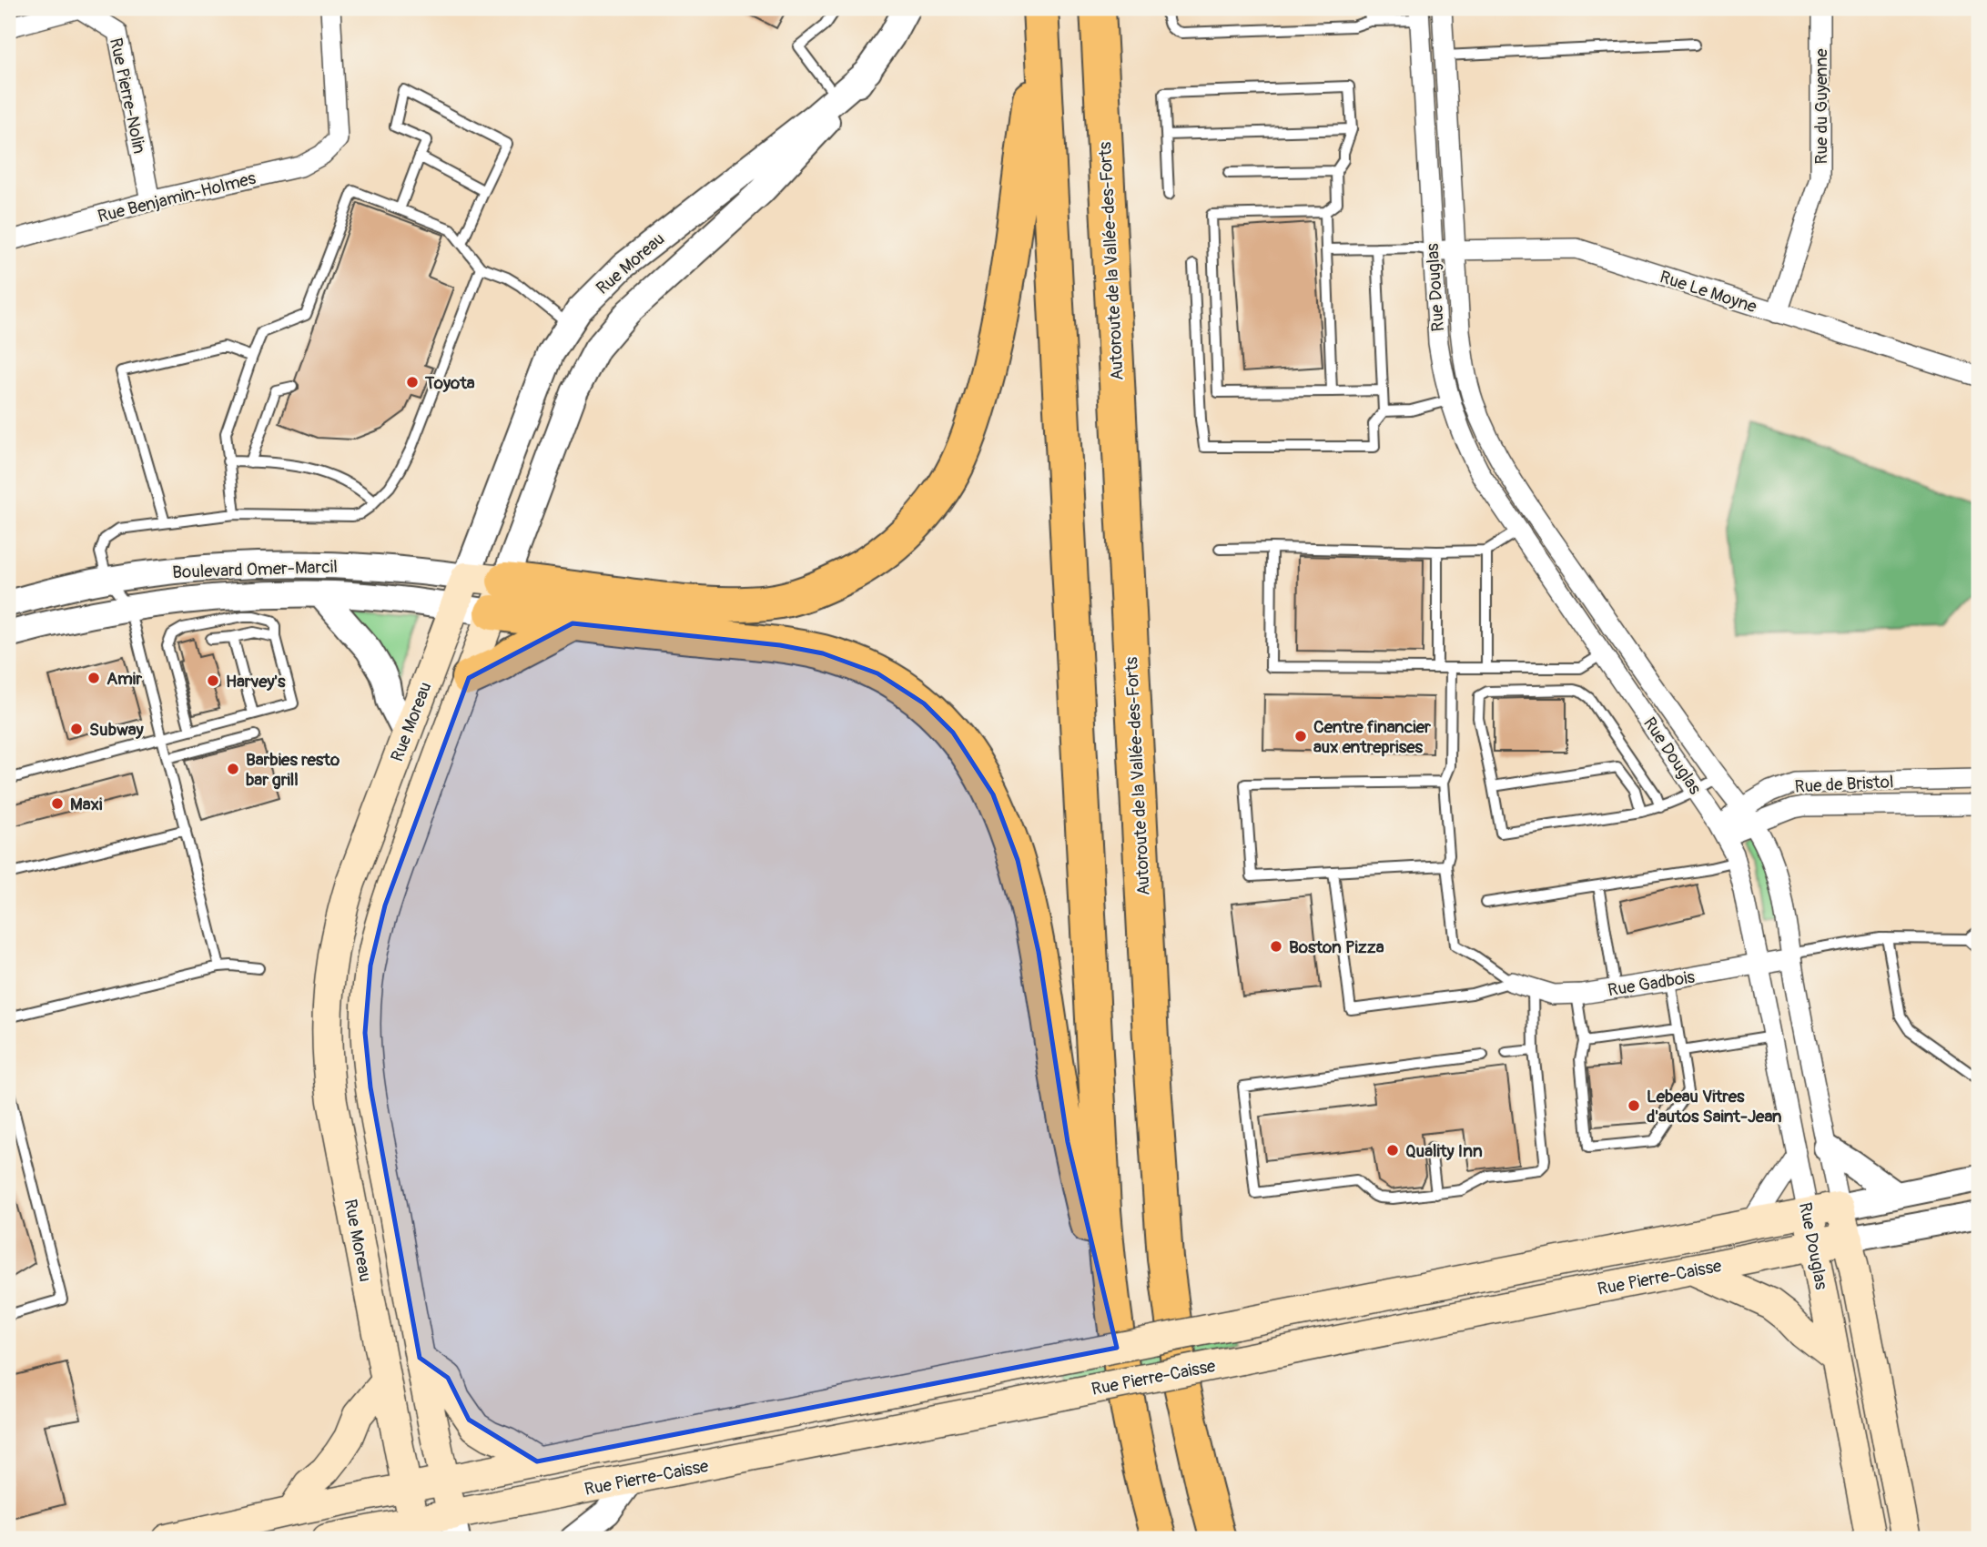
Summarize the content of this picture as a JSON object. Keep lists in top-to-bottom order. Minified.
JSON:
{"streets":{"highway":["Autoroute de la Vallée-des-Forts"],"main road":["Rue Moreau","Rue Douglas","Boulevard Omer-Marcil","Rue Pierre-Caisse"],"street":["Rue Pierre-Nolin","Rue du Guyenne","Rue Benjamin-Holmes","Rue Le Moyne","Rue de Bristol","Rue Gadbois"]},"crossings":[["Rue Pierre-Nolin","Rue Benjamin-Holmes"],["Rue du Guyenne","Rue Le Moyne"],["Rue Moreau","Boulevard Omer-Marcil"],["Rue Moreau","Rue Pierre-Caisse"],["Rue Douglas","Rue Le Moyne"],["Rue Douglas","Rue de Bristol"],["Rue Douglas","Rue Gadbois"],["Rue Douglas","Rue Pierre-Caisse"]],"places":["Toyota","Amir","Harvey's","Subway","Centre financier aux entreprises","Barbies resto bar grill","Maxi","Boston Pizza","Lebeau Vitres d'autos Saint-Jean","Quality Inn"]}
